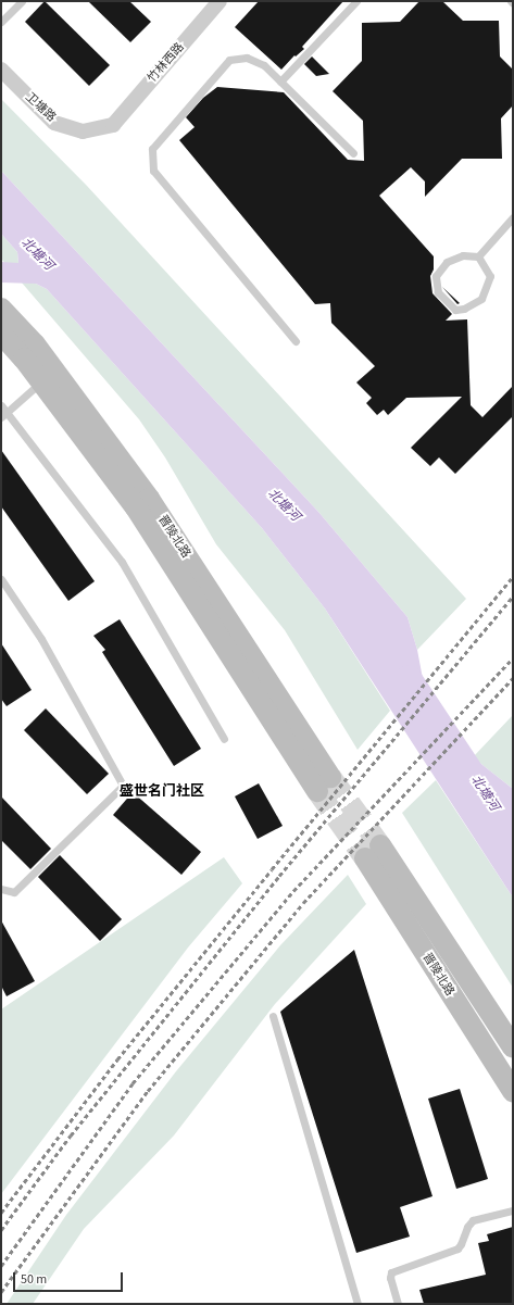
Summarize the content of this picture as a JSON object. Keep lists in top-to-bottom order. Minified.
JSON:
{"streets":{"main road":["晋陵北路"],"street":["竹林西路","卫塘路"]},"crossings":[["竹林西路","卫塘路"]],"districts":["盛世名门社区"],"water":["北塘河"],"scale_bar":"50 m"}
